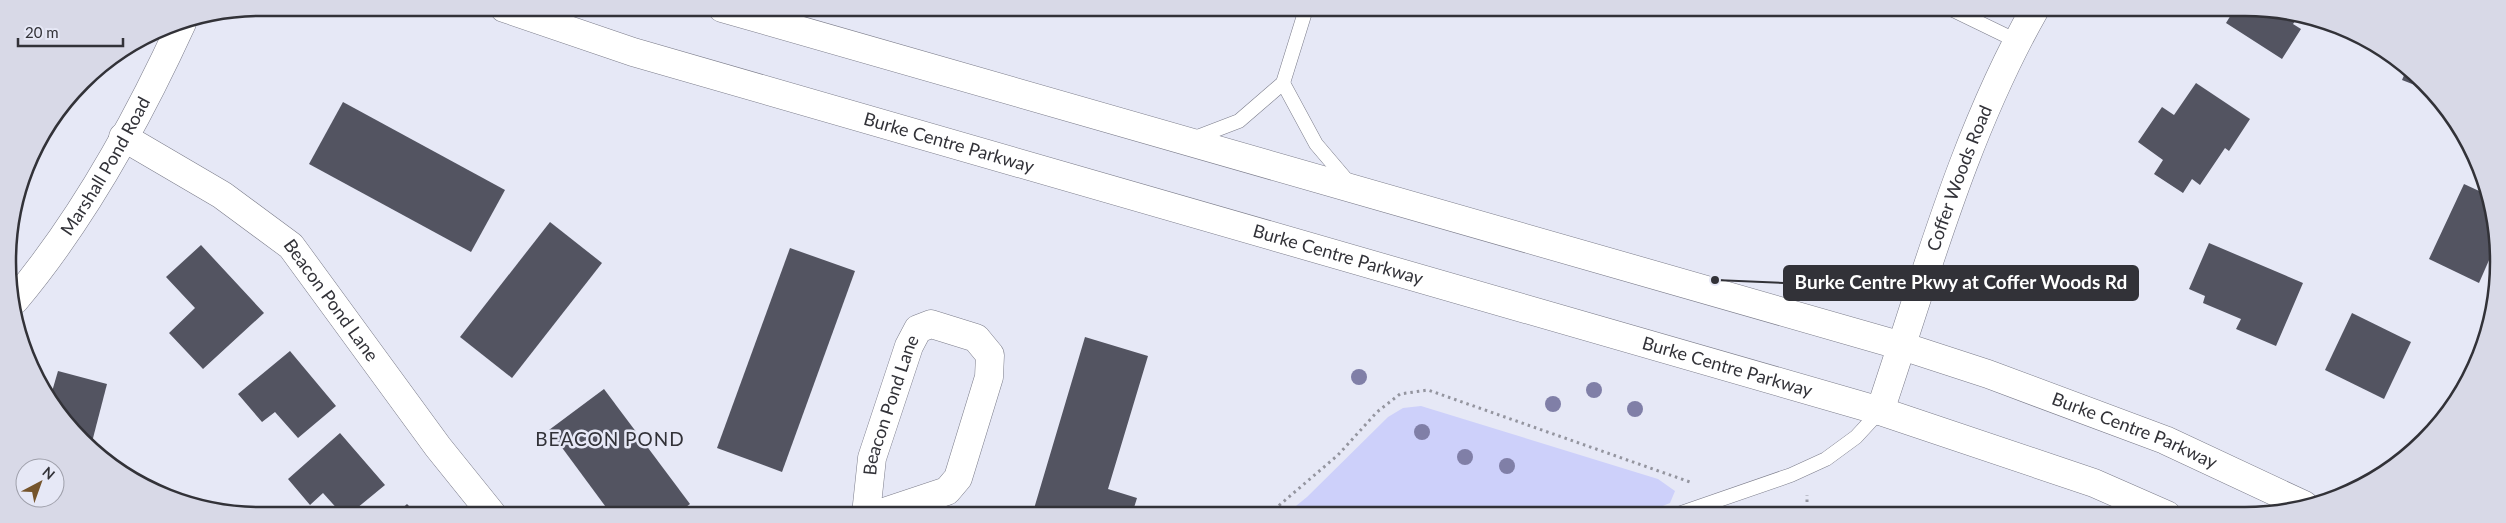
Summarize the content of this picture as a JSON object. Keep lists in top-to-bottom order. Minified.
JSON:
{"streets":{"main road":["Burke Centre Parkway","Marshall Pond Road","Coffer Woods Road","Beacon Pond Lane"]},"crossings":[["Burke Centre Parkway","Coffer Woods Road"],["Marshall Pond Road","Beacon Pond Lane"]],"districts":["BEACON POND"],"places":["Burke Centre Pkwy at Coffer Woods Rd"],"scale_bar":"20 m","north":"top right"}
